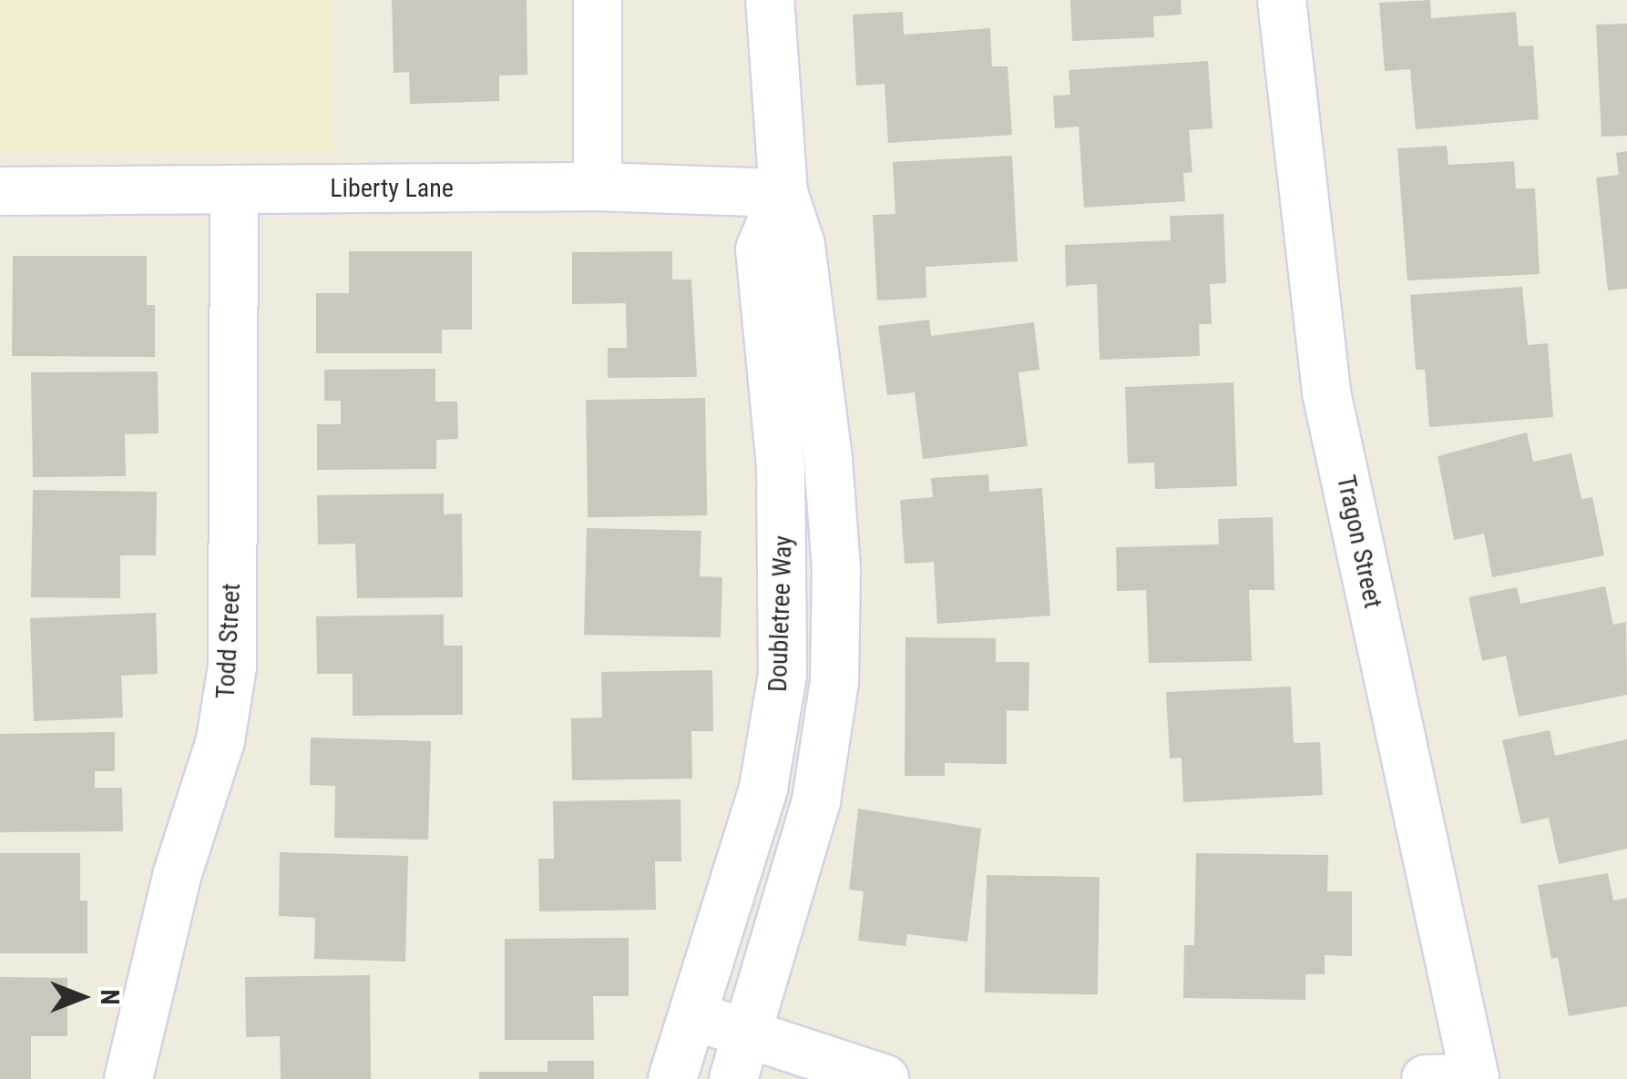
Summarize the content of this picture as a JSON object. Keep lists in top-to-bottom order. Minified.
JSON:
{"streets":{"street":["Liberty Lane","Tragon Street","Doubletree Way","Todd Street"]},"crossings":[["Liberty Lane","Doubletree Way"],["Liberty Lane","Todd Street"]],"north":"right"}
